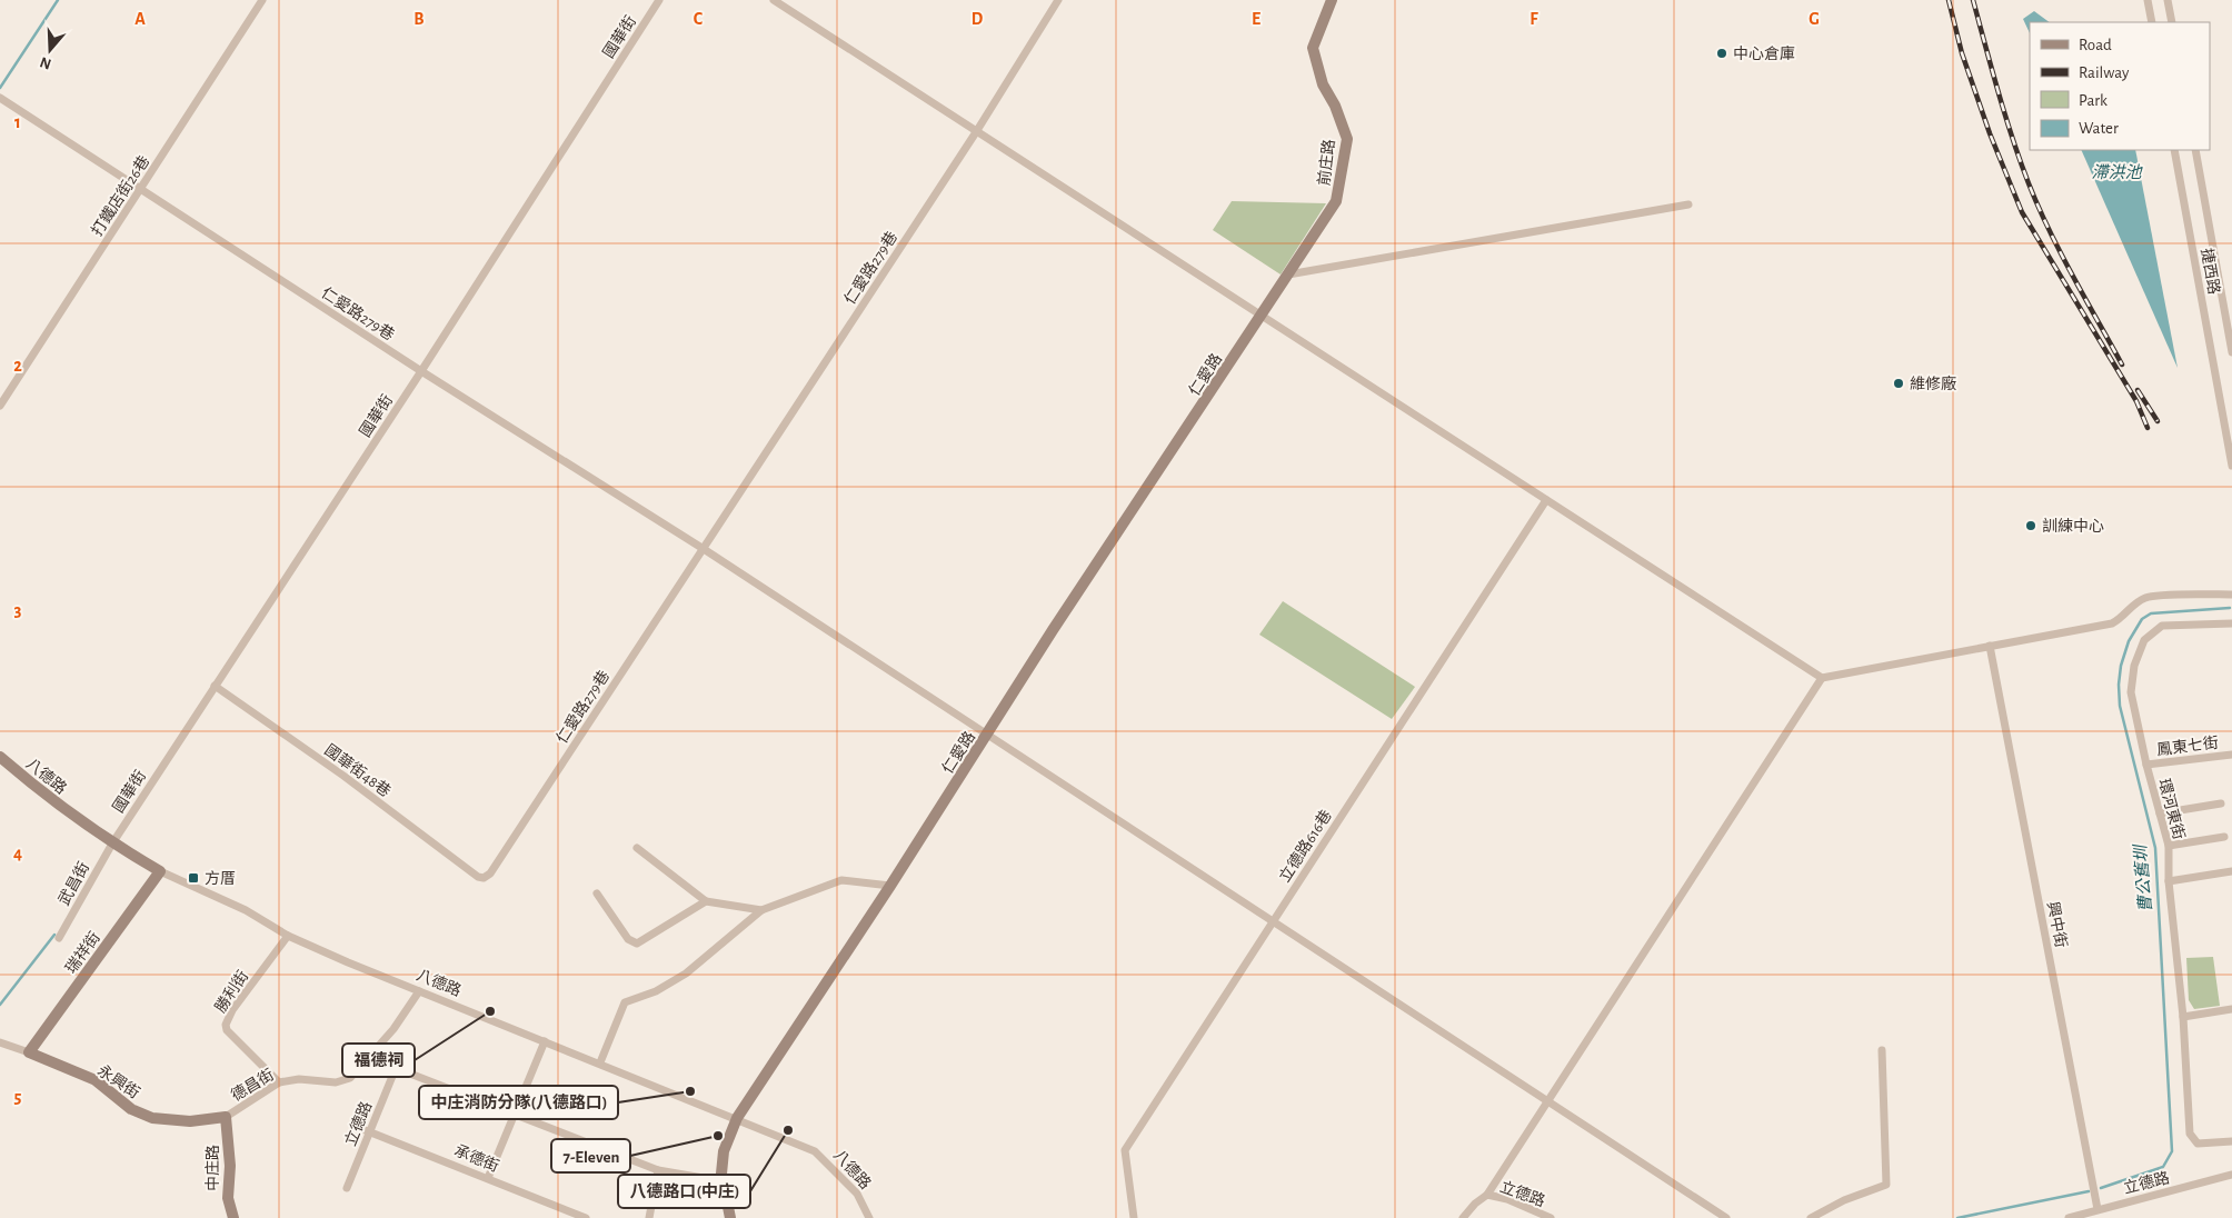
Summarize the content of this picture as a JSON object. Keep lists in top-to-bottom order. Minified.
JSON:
{"streets":{"street":["國華街","前庄路","打鐵店街26巷","仁愛路279巷","捷西路","仁愛路","鳳東七街","國華街48巷","八德路","環河東街","立德路616巷","武昌街","興中街","瑞祥街","勝利街","永興街","德昌街","立德路","承德街","中庄路"]},"crossings":[["國華街","仁愛路279巷"],["國華街","國華街48巷"],["國華街","八德路"],["國華街","武昌街"],["前庄路","仁愛路"],["打鐵店街26巷","仁愛路279巷"],["仁愛路279巷","仁愛路"],["仁愛路279巷","國華街48巷"],["仁愛路279巷","立德路616巷"],["仁愛路","八德路"],["鳳東七街","環河東街"],["八德路","武昌街"],["八德路","瑞祥街"],["八德路","勝利街"],["八德路","德昌街"],["興中街","立德路"],["瑞祥街","永興街"],["勝利街","德昌街"],["永興街","德昌街"],["永興街","中庄路"],["德昌街","中庄路"],["立德路","承德街"]],"water":["滯洪池","曹公舊圳"],"places":{"other":["中心倉庫","維修廠","訓練中心","福德祠","中庄消防分隊(八德路口)","八德路口(中庄)","7-Eleven"],"transit":["方厝"]},"legend":["Road","Railway","Park","Water"],"north":"bottom","grid":{"columns":["A","B","C","D","E","F","G"],"rows":["1","2","3","4","5"]}}
